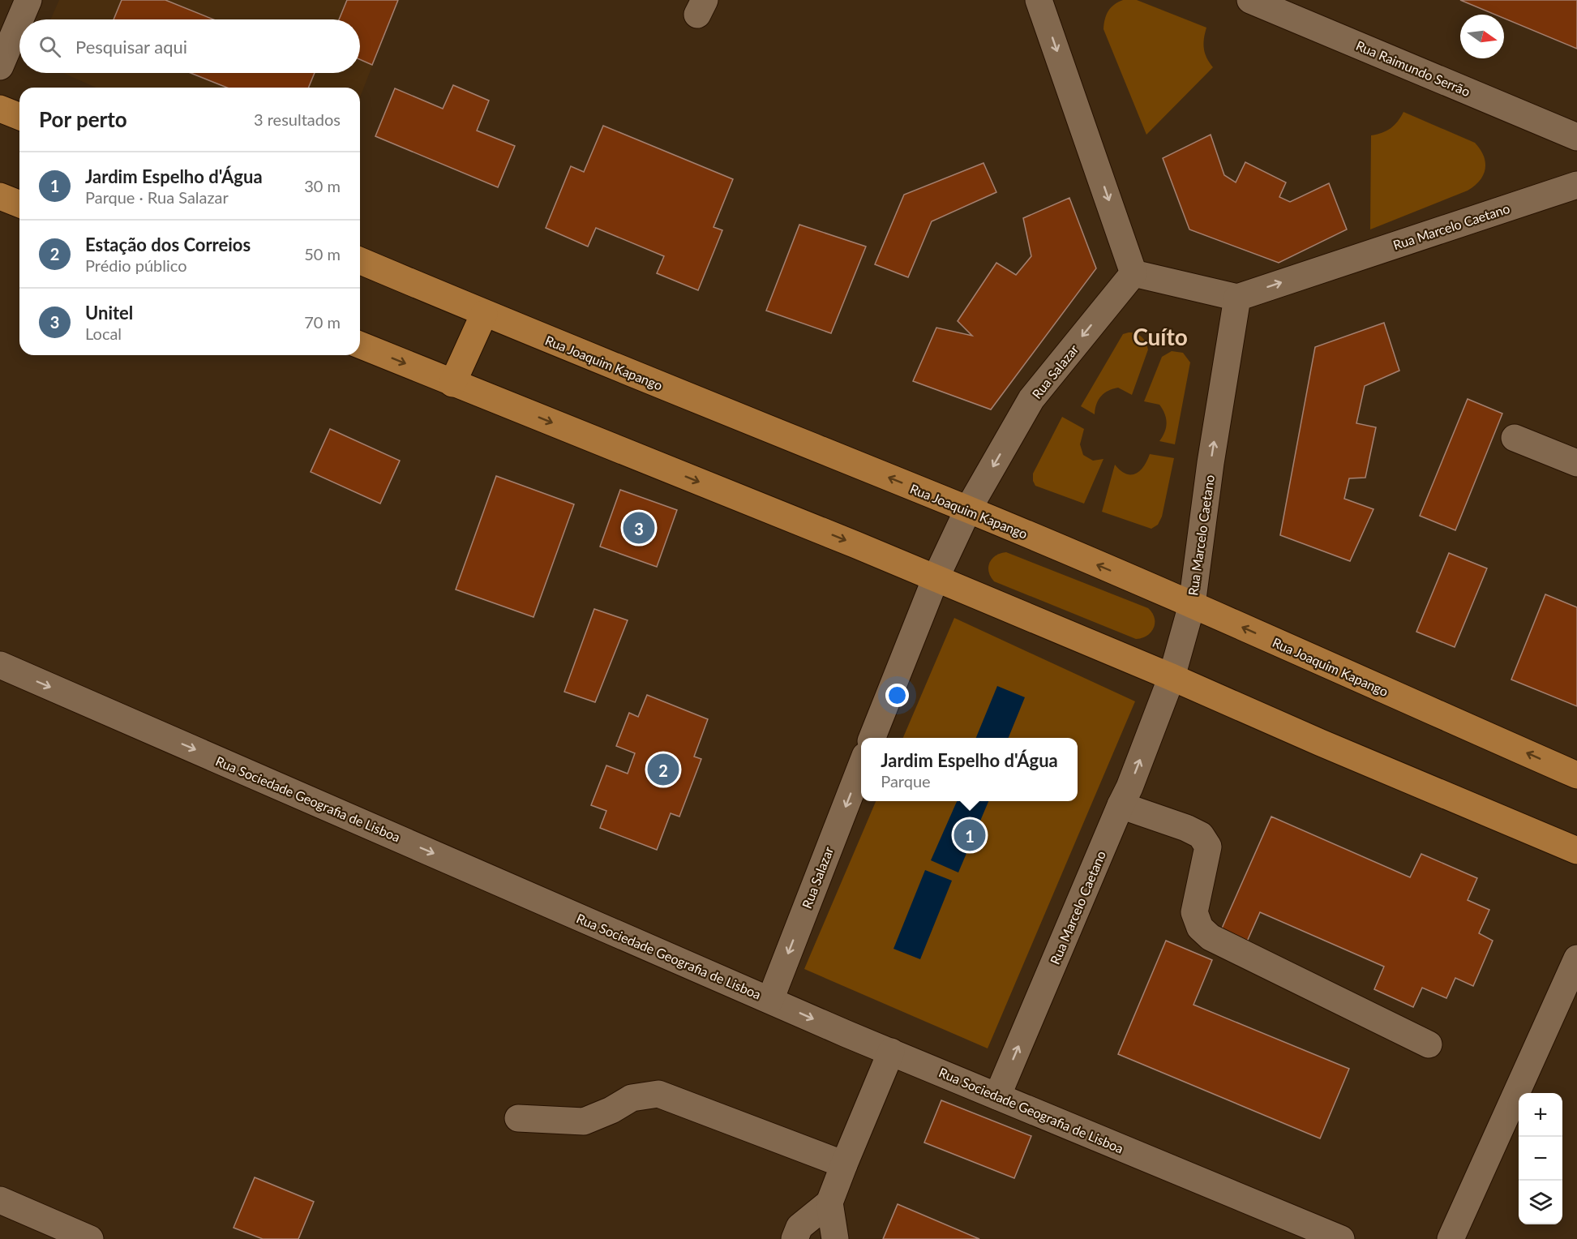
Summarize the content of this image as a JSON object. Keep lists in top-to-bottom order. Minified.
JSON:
{"streets":{"main road":["Rua Joaquim Kapango"],"street":["Rua Raimundo Serrão","Rua Marcelo Caetano","Rua Salazar","Rua Sociedade Geografia de Lisboa"]},"crossings":[["Rua Marcelo Caetano","Rua Joaquim Kapango"],["Rua Marcelo Caetano","Rua Sociedade Geografia de Lisboa"],["Rua Joaquim Kapango","Rua Salazar"],["Rua Salazar","Rua Sociedade Geografia de Lisboa"]],"one_way":["Rua Marcelo Caetano","Rua Salazar"],"districts":["Cuíto"],"north":"right","page":{"search":"Pesquisar aqui","heading":["Por perto","3 resultados"],"list":[{"mark":"1","name":"Jardim Espelho d'Água","note":"Parque · Rua Salazar","value":"30 m"},{"mark":"2","name":"Estação dos Correios","note":"Prédio público","value":"50 m"},{"mark":"3","name":"Unitel","note":"Local","value":"70 m"}],"pins":["3","2","1"],"popup":["Jardim Espelho d'Água","Parque"],"map_buttons":["+","−"]}}
